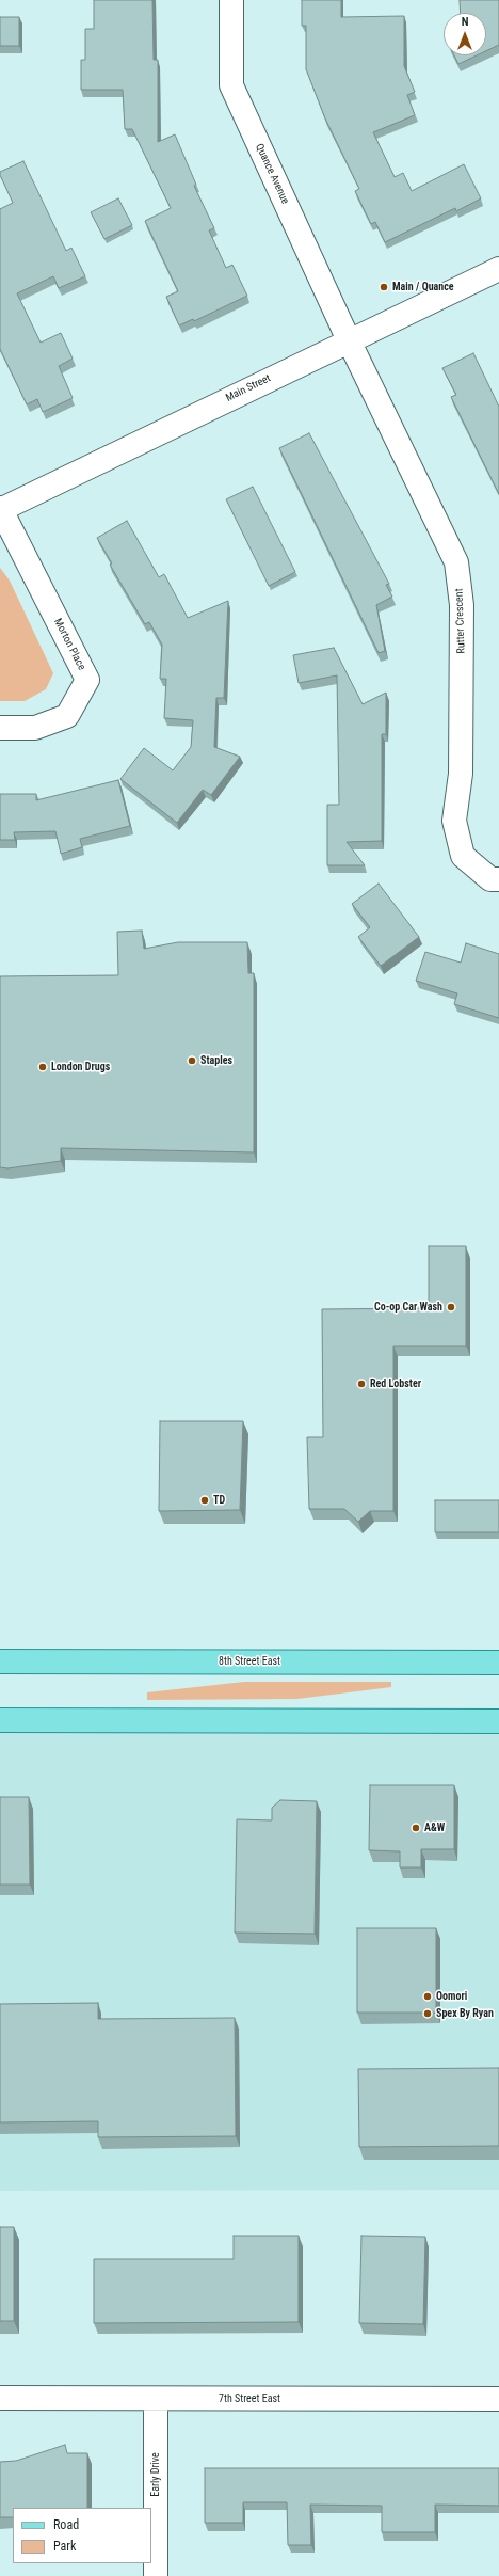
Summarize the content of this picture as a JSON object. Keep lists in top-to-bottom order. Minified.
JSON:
{"streets":{"main road":["8th Street East"],"street":["Quance Avenue","Main Street","Rutter Crescent","Morton Place","7th Street East","Early Drive"]},"crossings":[["Quance Avenue","Main Street"],["Quance Avenue","Rutter Crescent"],["Main Street","Rutter Crescent"],["Main Street","Morton Place"],["7th Street East","Early Drive"]],"places":["Main / Quance","Staples","London Drugs","Co-op Car Wash","Red Lobster","TD","A&W","Oomori","Spex By Ryan"],"legend":["Road","Park"],"north":"top"}
